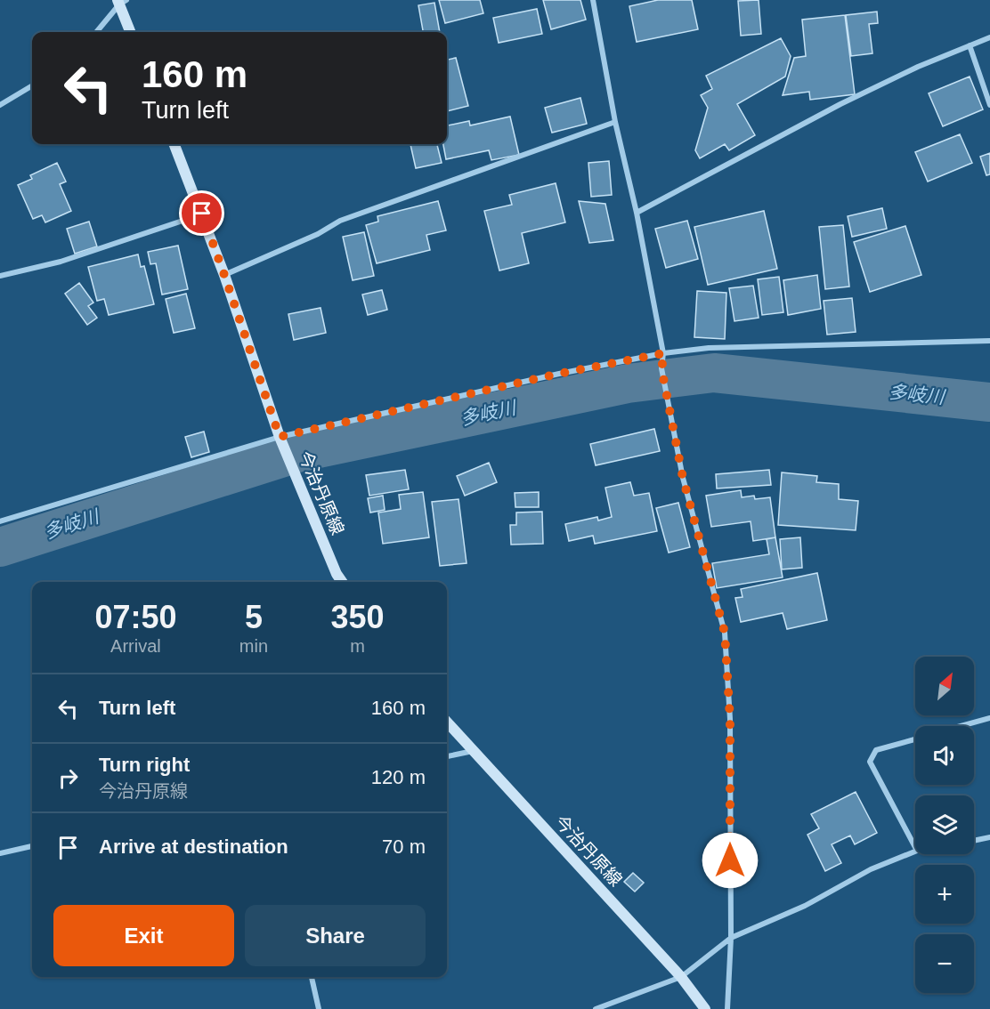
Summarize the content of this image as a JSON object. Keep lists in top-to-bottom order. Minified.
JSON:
{"streets":{"main road":["今治丹原線"]},"water":["多岐川"],"north":"top right","page":{"turn":["160 m","Turn left"],"eta":["07:50","Arrival","5","min","350","m"],"map_buttons":["+","−"],"list":[{"name":"Turn left","value":"160 m"},{"name":"Turn right","note":"今治丹原線","value":"120 m"},{"name":"Arrive at destination","value":"70 m"}],"buttons":["Exit","Share"]}}
